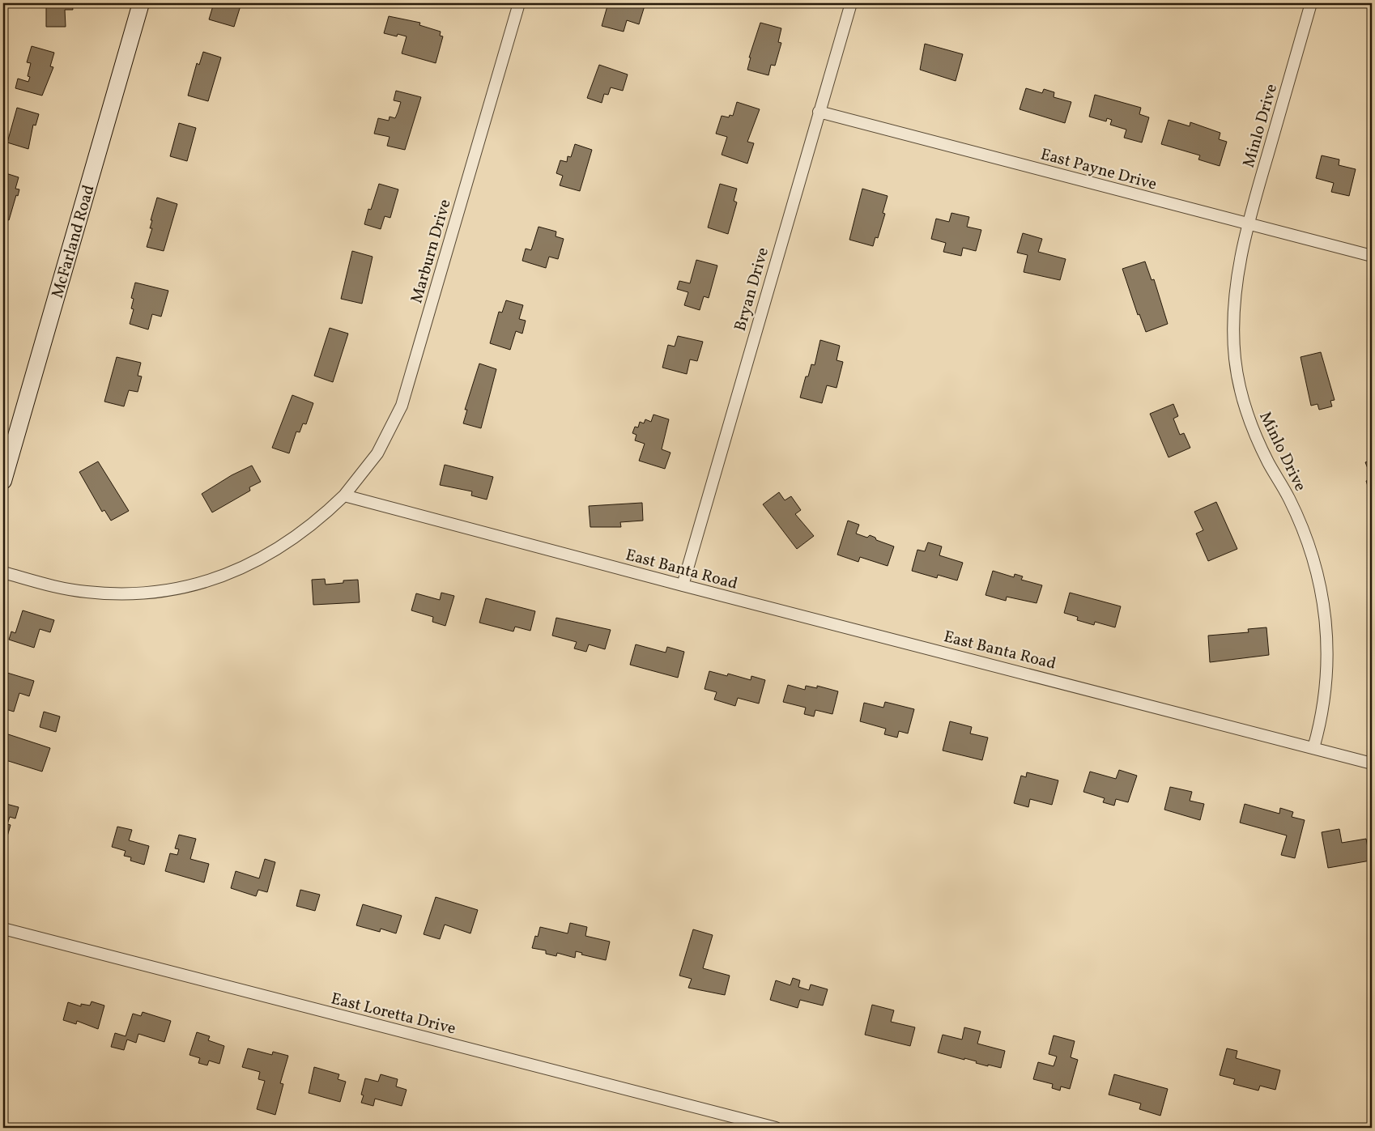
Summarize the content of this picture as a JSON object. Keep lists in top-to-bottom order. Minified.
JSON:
{"streets":{"street":["Minlo Drive","East Payne Drive","McFarland Road","Marburn Drive","Bryan Drive","East Banta Road","East Loretta Drive"]},"crossings":[["Minlo Drive","East Payne Drive"],["Minlo Drive","East Banta Road"],["East Payne Drive","Bryan Drive"],["Marburn Drive","East Banta Road"],["Bryan Drive","East Banta Road"]]}
